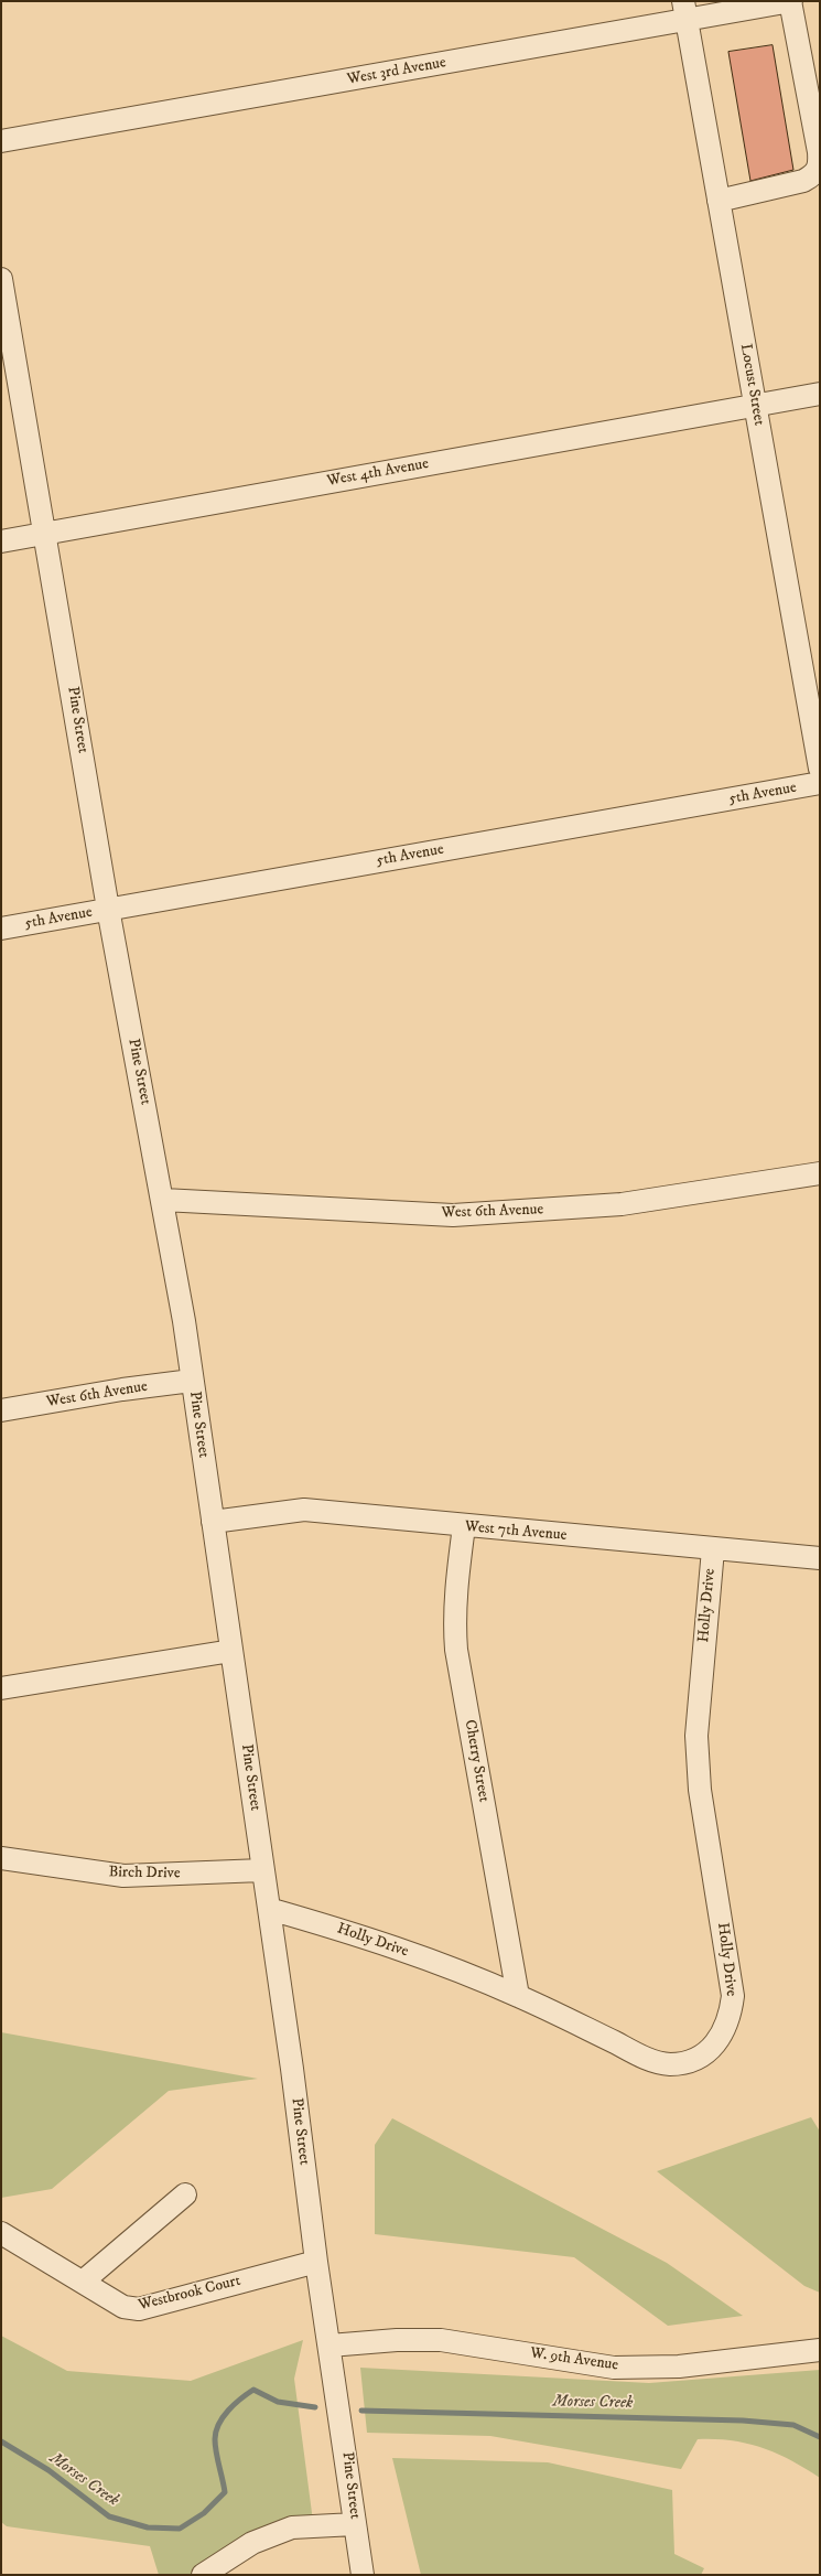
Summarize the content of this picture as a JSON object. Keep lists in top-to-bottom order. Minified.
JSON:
{"streets":{"street":["West 3rd Avenue","Locust Street","West 4th Avenue","Pine Street","5th Avenue","West 6th Avenue","West 7th Avenue","Holly Drive","Cherry Street","Birch Drive","Westbrook Court","W. 9th Avenue"]},"crossings":[["West 3rd Avenue","Locust Street"],["Locust Street","West 4th Avenue"],["West 4th Avenue","Pine Street"],["Pine Street","5th Avenue"],["Pine Street","West 6th Avenue"],["Pine Street","West 7th Avenue"],["Pine Street","Holly Drive"],["Pine Street","Birch Drive"],["Pine Street","Westbrook Court"],["Pine Street","W. 9th Avenue"],["West 7th Avenue","Holly Drive"],["West 7th Avenue","Cherry Street"],["Holly Drive","Cherry Street"]],"water":["Morses Creek"]}
